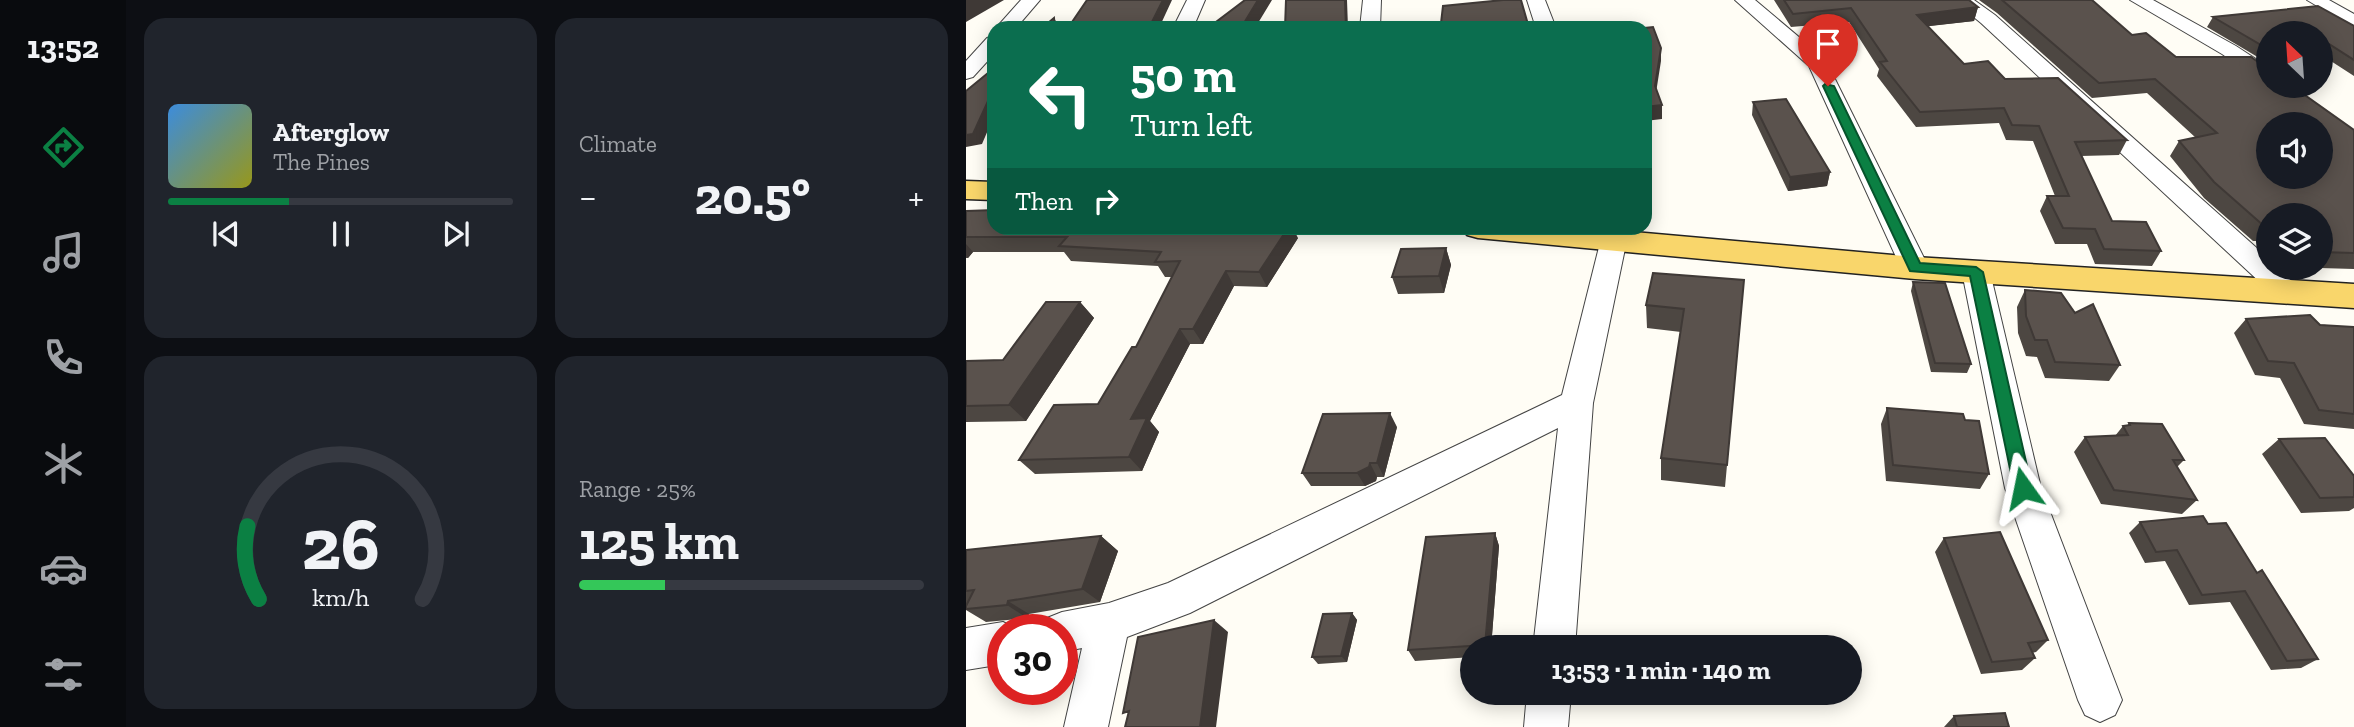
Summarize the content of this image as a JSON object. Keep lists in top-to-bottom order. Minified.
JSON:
{"north":"top left","page":{"tabs":"13:52","tile":["Climate",["Range · 25%","125 km"]],"turn":["50 m","Turn left"],"song":["Afterglow","The Pines"],"heat":["−","20.5°","+"],"then":"Then","limit":"30","trip":"13:53 · 1 min · 140 m","gauge":["26","km/h"]}}
